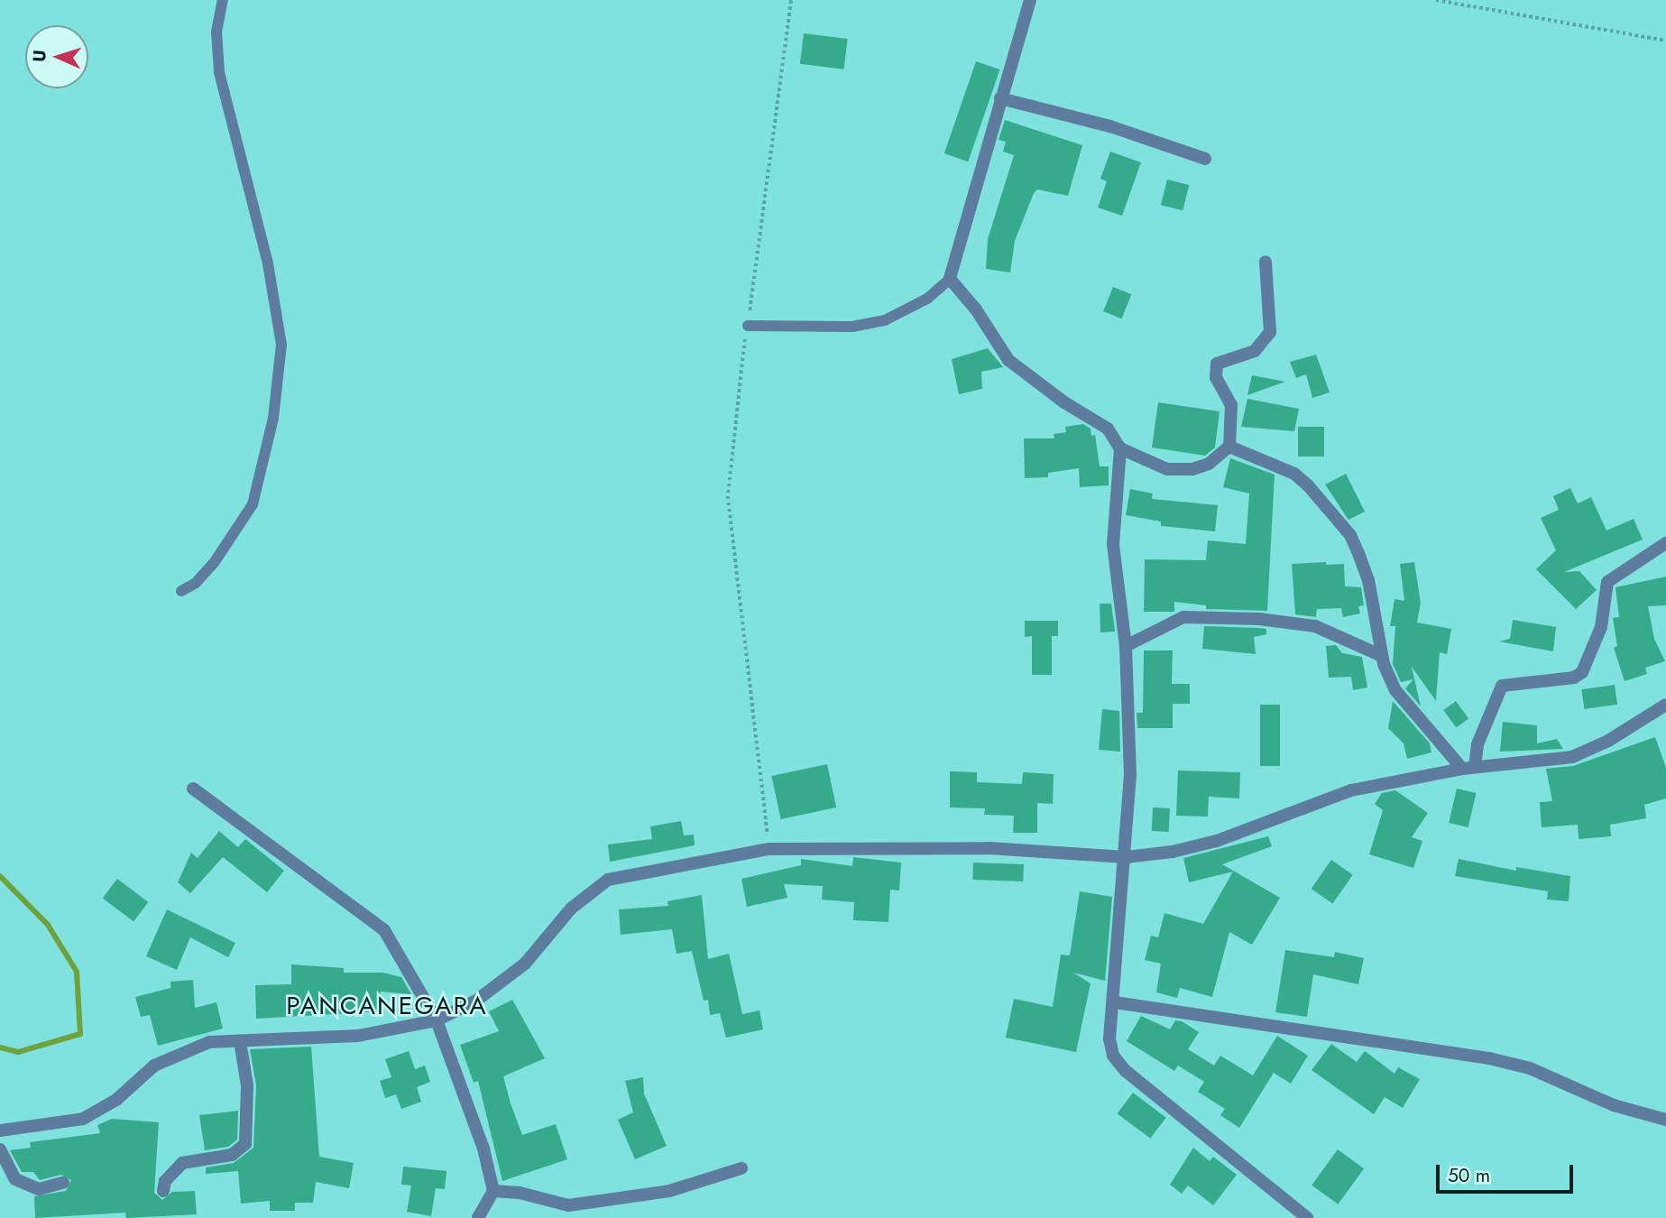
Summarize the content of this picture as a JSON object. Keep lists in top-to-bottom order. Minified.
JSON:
{"districts":["PANCANEGARA"],"scale_bar":"50 m","north":"left"}
